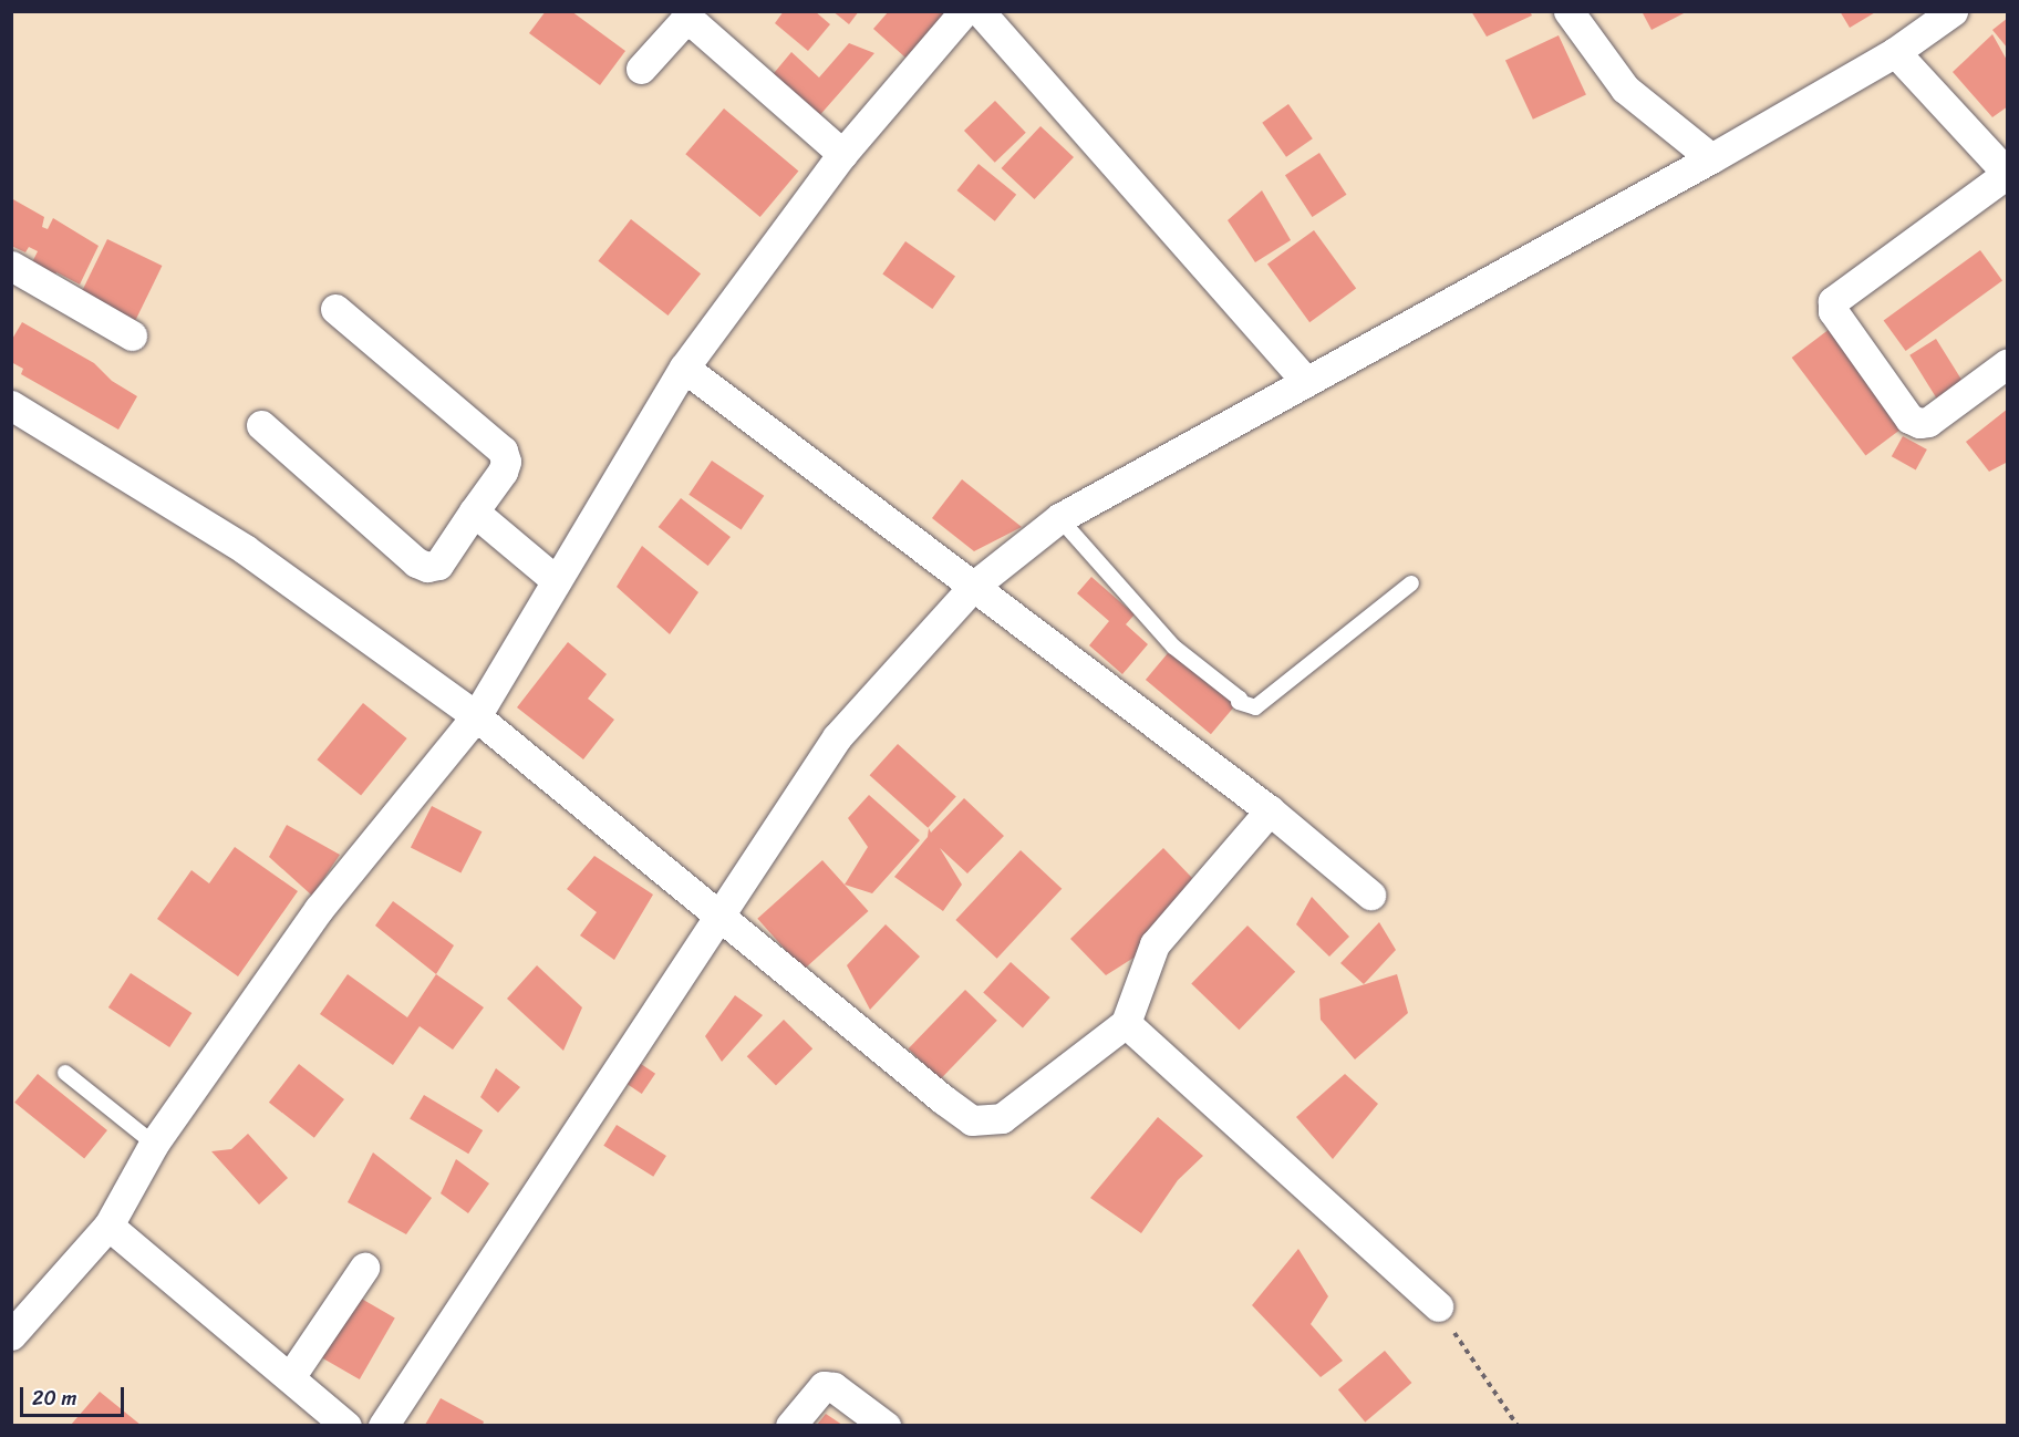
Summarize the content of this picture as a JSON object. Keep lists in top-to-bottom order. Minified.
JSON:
{"scale_bar":"20 m"}
